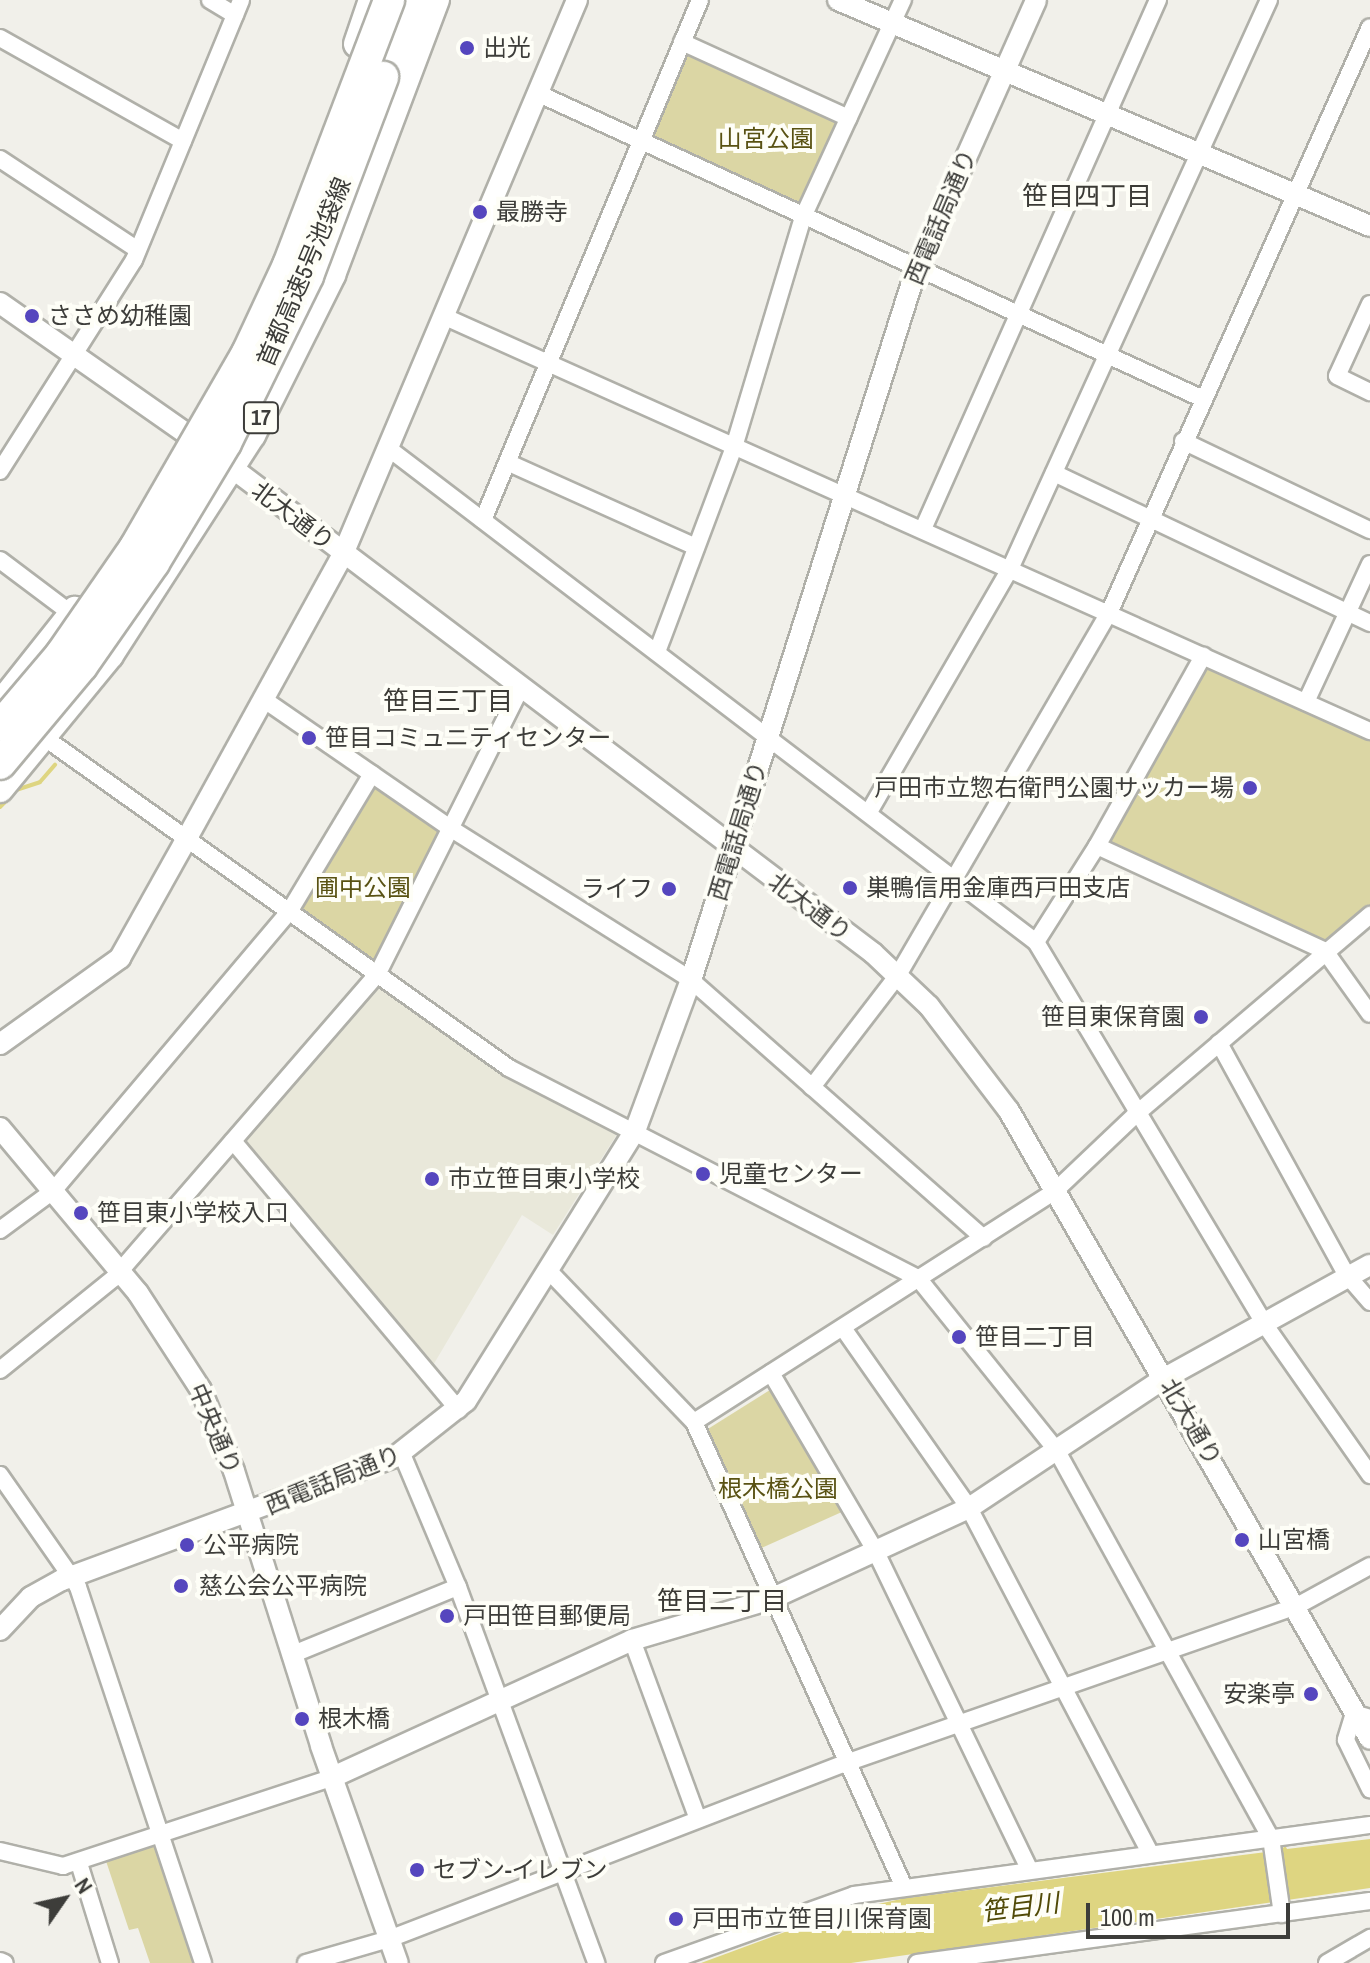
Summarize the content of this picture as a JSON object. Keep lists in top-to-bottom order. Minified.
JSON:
{"streets":{"highway":["首都高速5号池袋線","17"],"street":["西電話局通り","北大通り","中央通り"]},"crossings":[["西電話局通り","北大通り"],["西電話局通り","中央通り"],["首都高速5号池袋線","17"],["17","北大通り"]],"districts":["笹目四丁目","笹目三丁目","笹目二丁目"],"water":["笹目川"],"parks":["山宮公園","圃中公園","根木橋公園"],"places":["出光","最勝寺","ささめ幼稚園","笹目コミュニティセンター","戸田市立惣右衛門公園サッカー場","巣鴨信用金庫西戸田支店","ライフ","笹目東保育園","児童センター","市立笹目東小学校","笹目東小学校入口","笹目二丁目","山宮橋","公平病院","慈公会公平病院","戸田笹目郵便局","安楽亭","根木橋","セブン-イレブン","戸田市立笹目川保育園"],"scale_bar":"100 m","north":"top right"}
